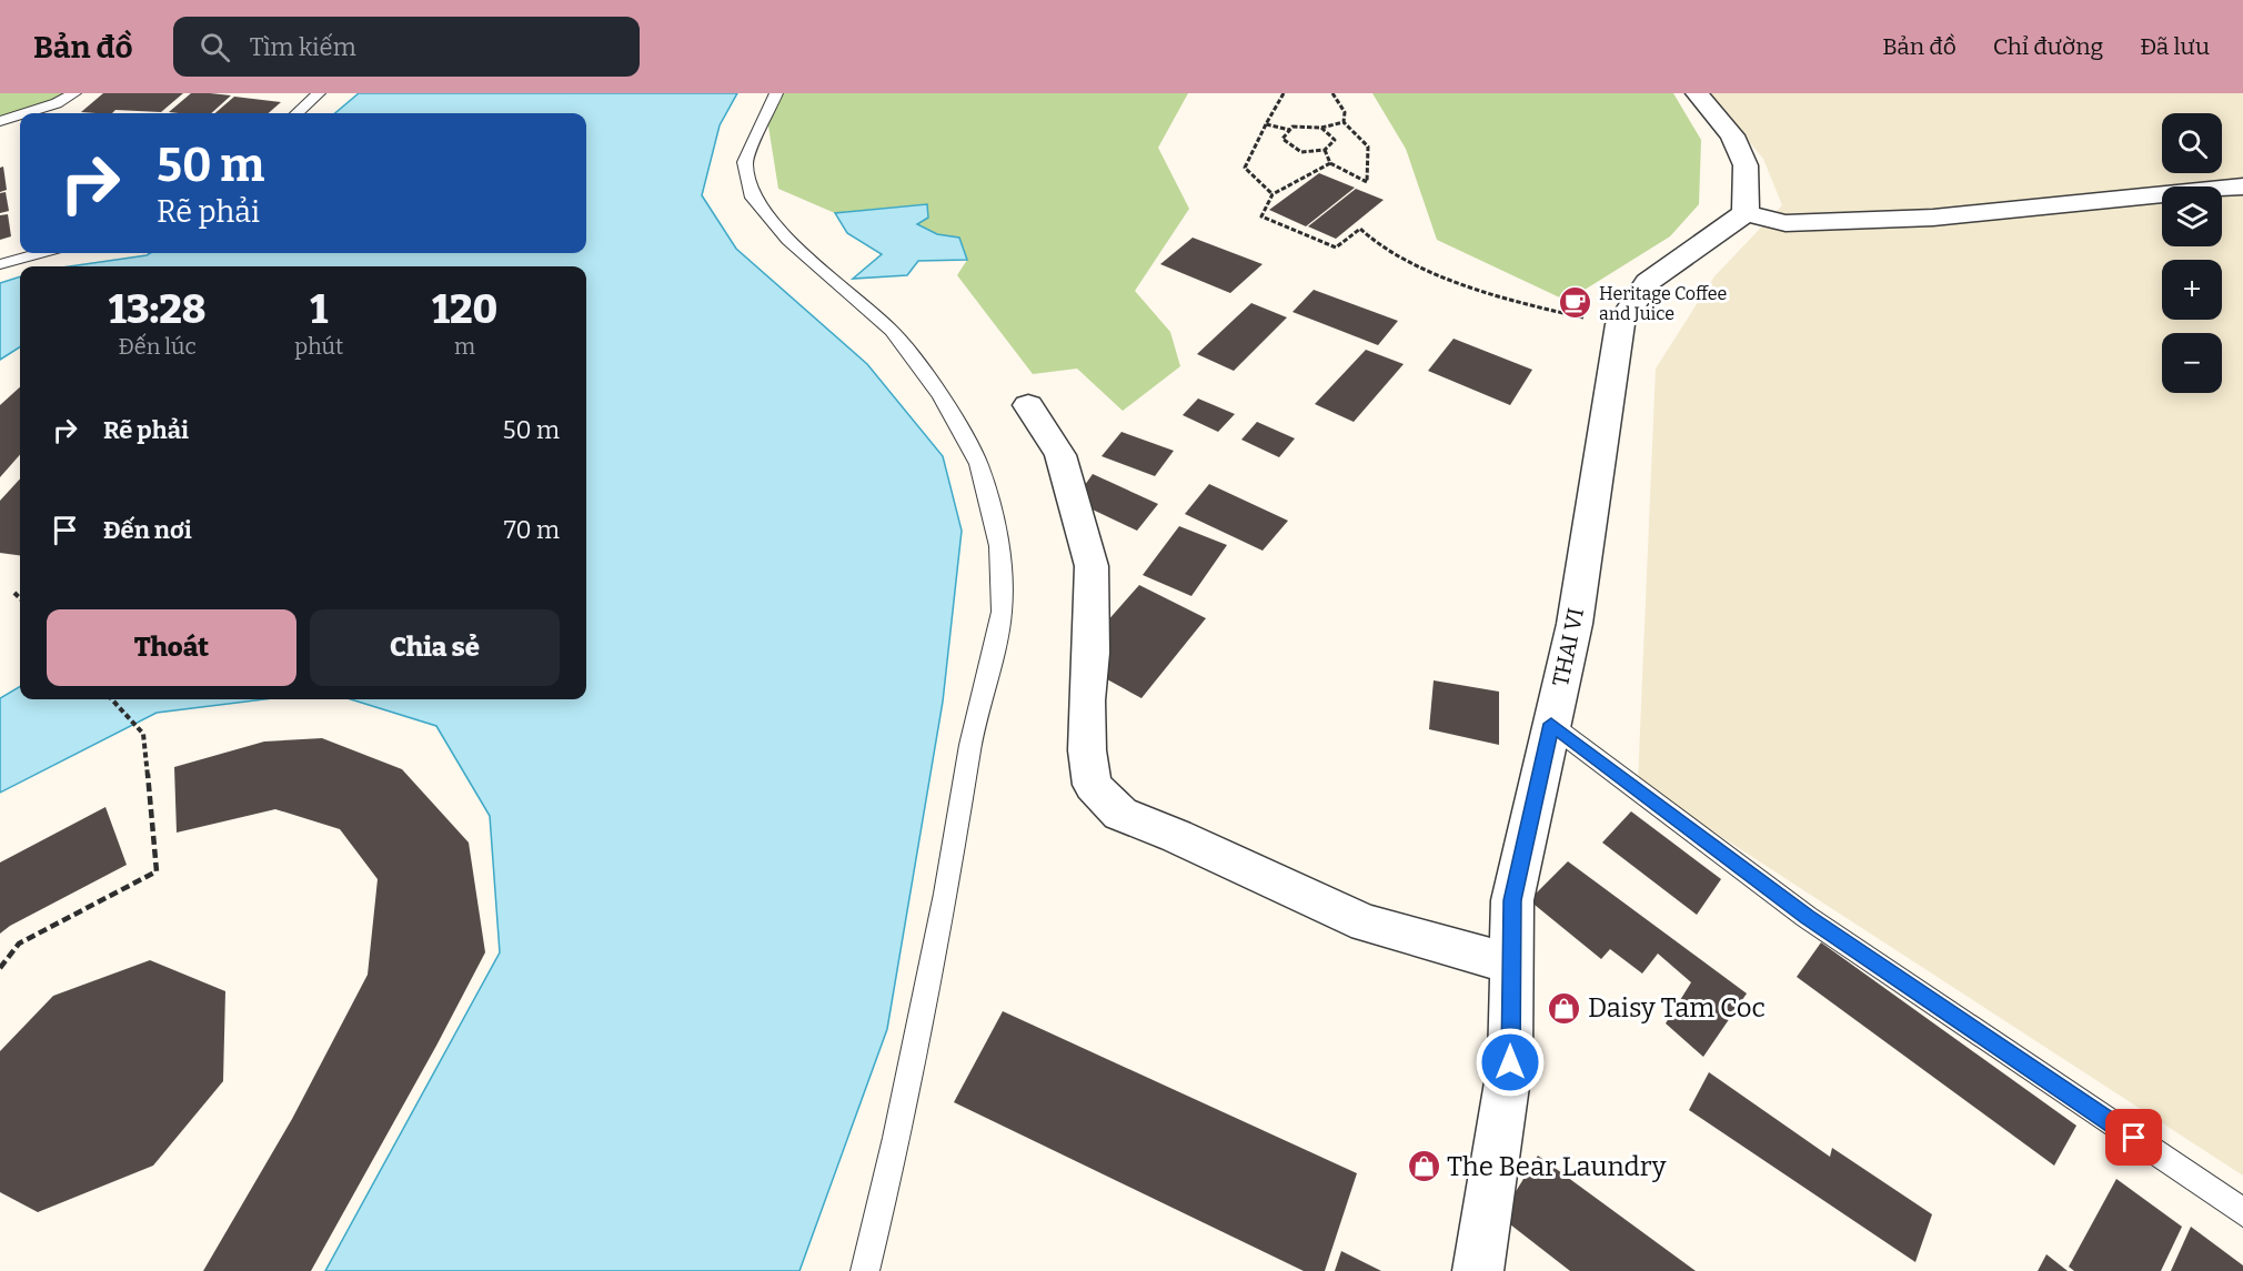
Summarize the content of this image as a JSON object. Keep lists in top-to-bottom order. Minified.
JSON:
{"streets":{"street":["THAI VI"]},"places":{"cafe":["Heritage Coffee and Juice"],"shop":["Daisy Tam Coc","The Bear Laundry"]},"page":{"header":"Bản đồ","search":"Tìm kiếm","nav":["Bản đồ","Chỉ đường","Đã lưu"],"map_buttons":["+","−"],"turn":["50 m","Rẽ phải"],"eta":["13:28","Đến lúc","1","phút","120","m"],"list":[{"name":"Rẽ phải","value":"50 m"},{"name":"Đến nơi","value":"70 m"}],"buttons":["Thoát","Chia sẻ"]}}
